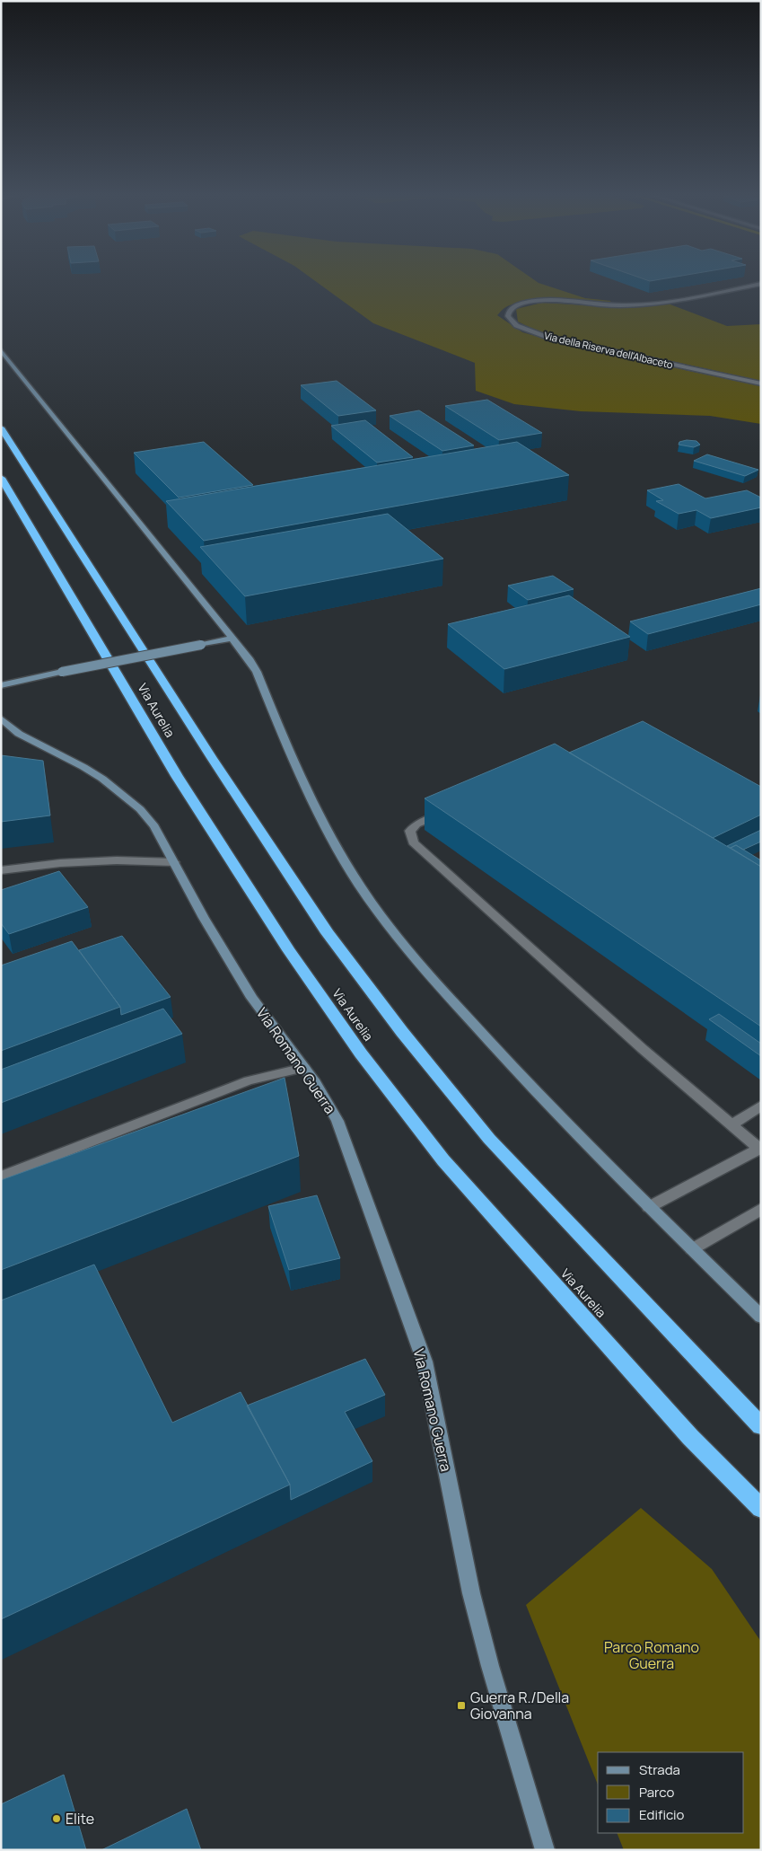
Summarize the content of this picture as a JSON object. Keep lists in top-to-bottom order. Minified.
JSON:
{"streets":{"highway":["Via Aurelia"],"street":["Via della Riserva dell'Albaceto","Via Romano Guerra"]},"parks":["Parco Romano Guerra"],"places":{"transit":["Guerra R./Della Giovanna"],"other":["Elite"]},"legend":["Strada","Parco","Edificio"]}
